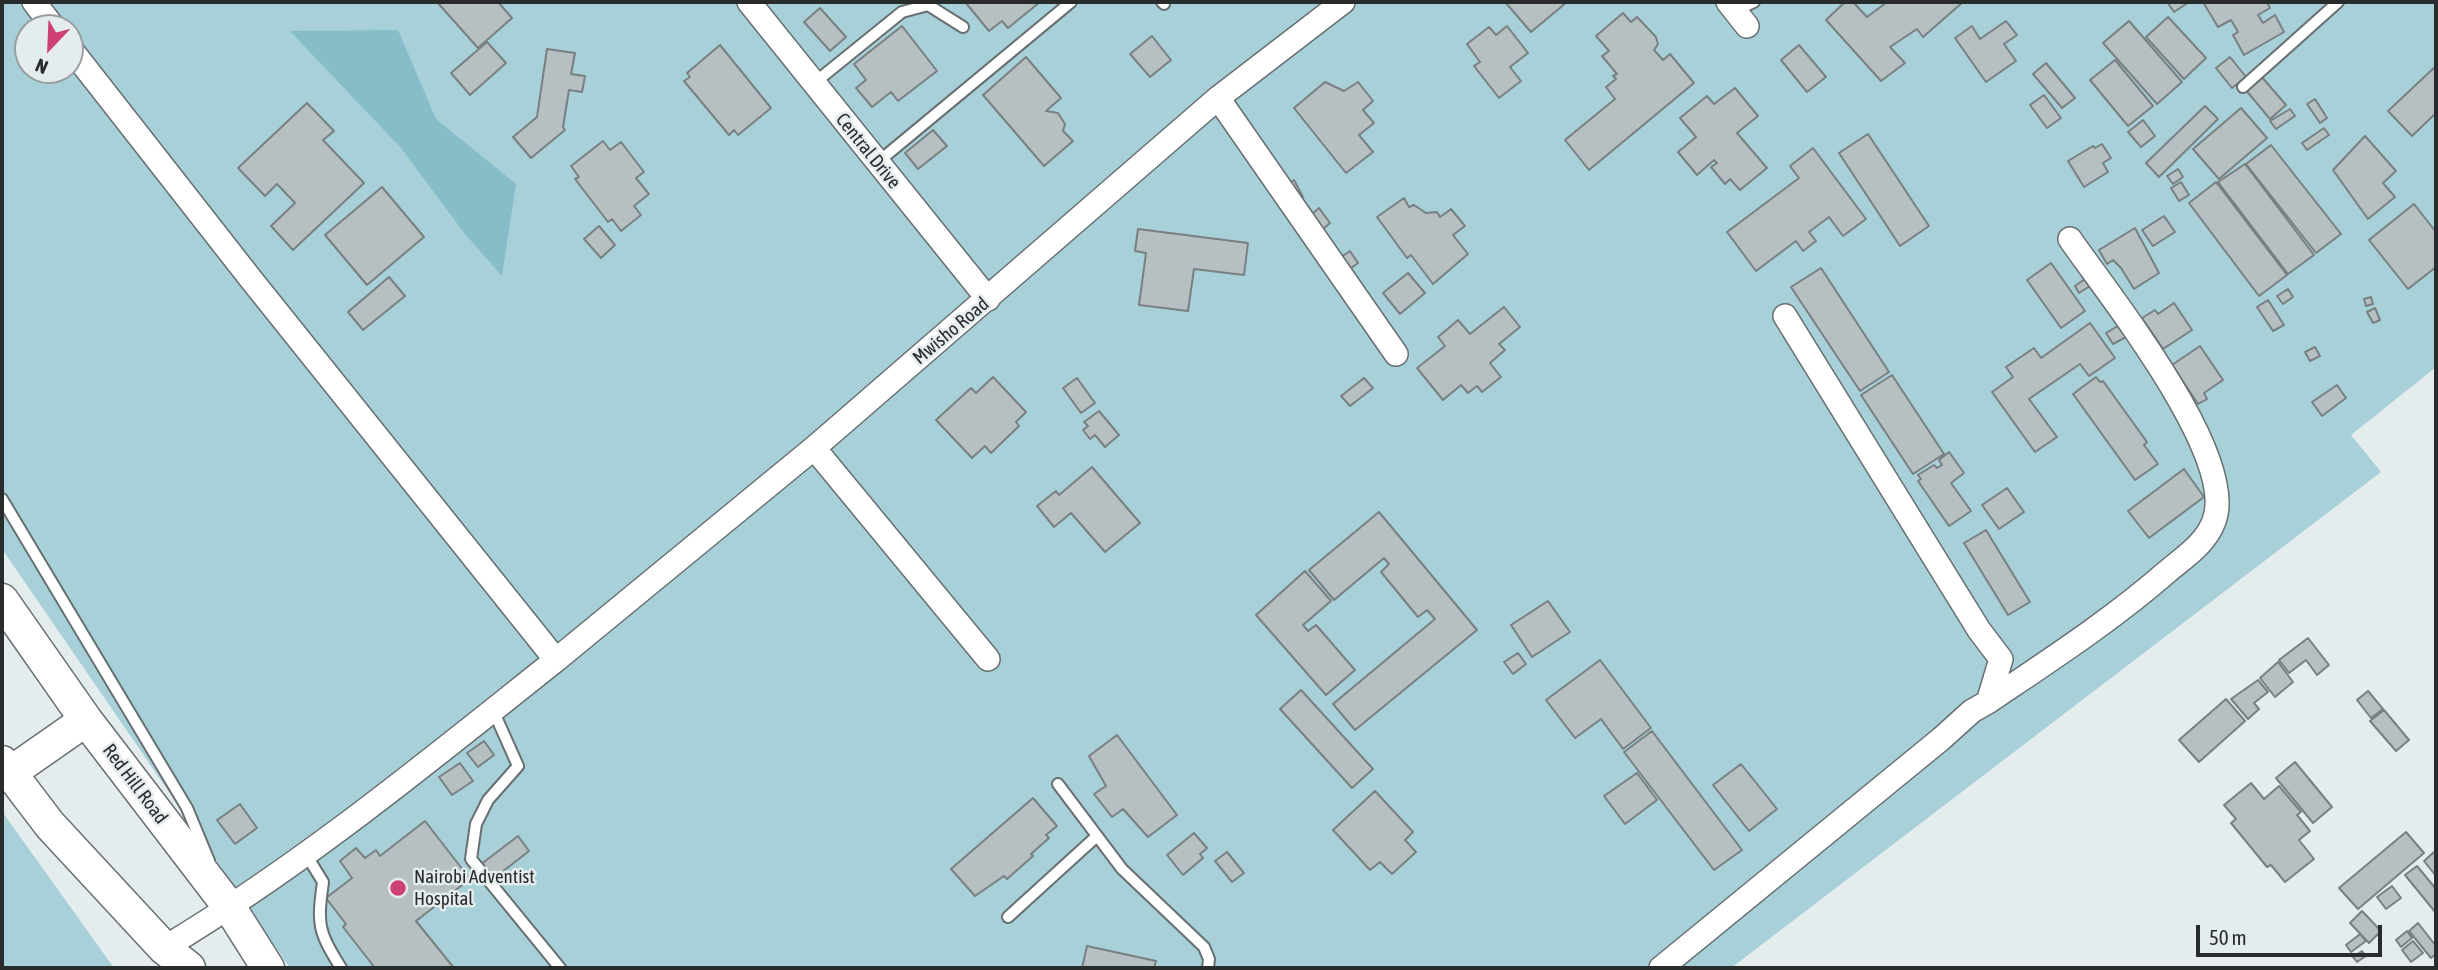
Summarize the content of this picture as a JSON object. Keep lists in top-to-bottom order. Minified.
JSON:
{"streets":{"main road":["Red Hill Road"],"street":["Central Drive","Mwisho Road"]},"crossings":[["Central Drive","Mwisho Road"],["Mwisho Road","Red Hill Road"]],"places":["Nairobi Adventist Hospital"],"scale_bar":"50 m","north":"bottom left"}
